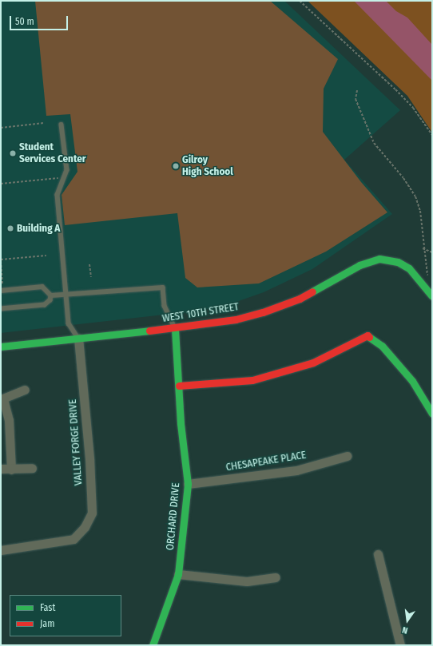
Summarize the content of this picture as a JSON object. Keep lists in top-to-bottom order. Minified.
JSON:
{"streets":{"street":["WEST 10TH STREET","VALLEY FORGE DRIVE","CHESAPEAKE PLACE","ORCHARD DRIVE"]},"crossings":[["WEST 10TH STREET","VALLEY FORGE DRIVE"],["WEST 10TH STREET","ORCHARD DRIVE"],["CHESAPEAKE PLACE","ORCHARD DRIVE"]],"places":["Student Services Center","Gilroy High School","Building A"],"legend":["Fast","Jam"],"scale_bar":"50 m","north":"bottom"}
